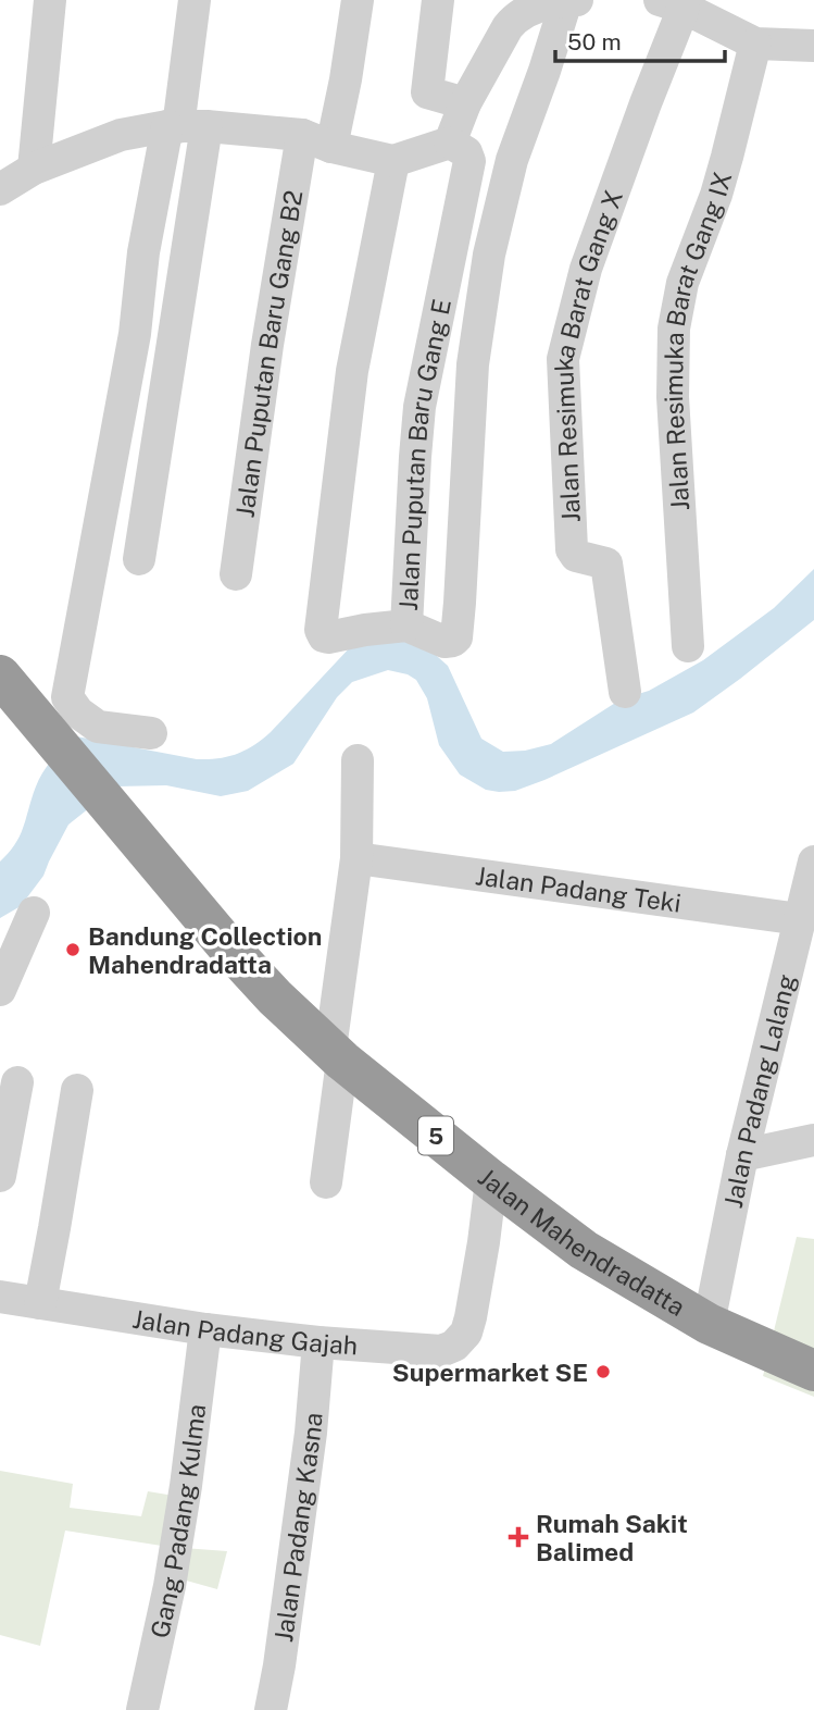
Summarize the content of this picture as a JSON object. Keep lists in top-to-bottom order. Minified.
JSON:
{"streets":{"highway":["5","Jalan Mahendradatta"],"street":["Jalan Resimuka Barat Gang IX","Jalan Puputan Baru Gang B2","Jalan Resimuka Barat Gang X","Jalan Puputan Baru Gang E","Jalan Padang Teki","Jalan Padang Lalang","Jalan Padang Gajah","Gang Padang Kulma","Jalan Padang Kasna"]},"crossings":[["Jalan Padang Teki","Jalan Padang Lalang"],["Jalan Padang Lalang","Jalan Mahendradatta"],["Jalan Mahendradatta","Jalan Padang Gajah"],["Jalan Padang Gajah","Gang Padang Kulma"],["Jalan Padang Gajah","Jalan Padang Kasna"]],"places":{"other":["Bandung Collection Mahendradatta","Supermarket SE"],"health":["Rumah Sakit Balimed"]},"scale_bar":"50 m"}
